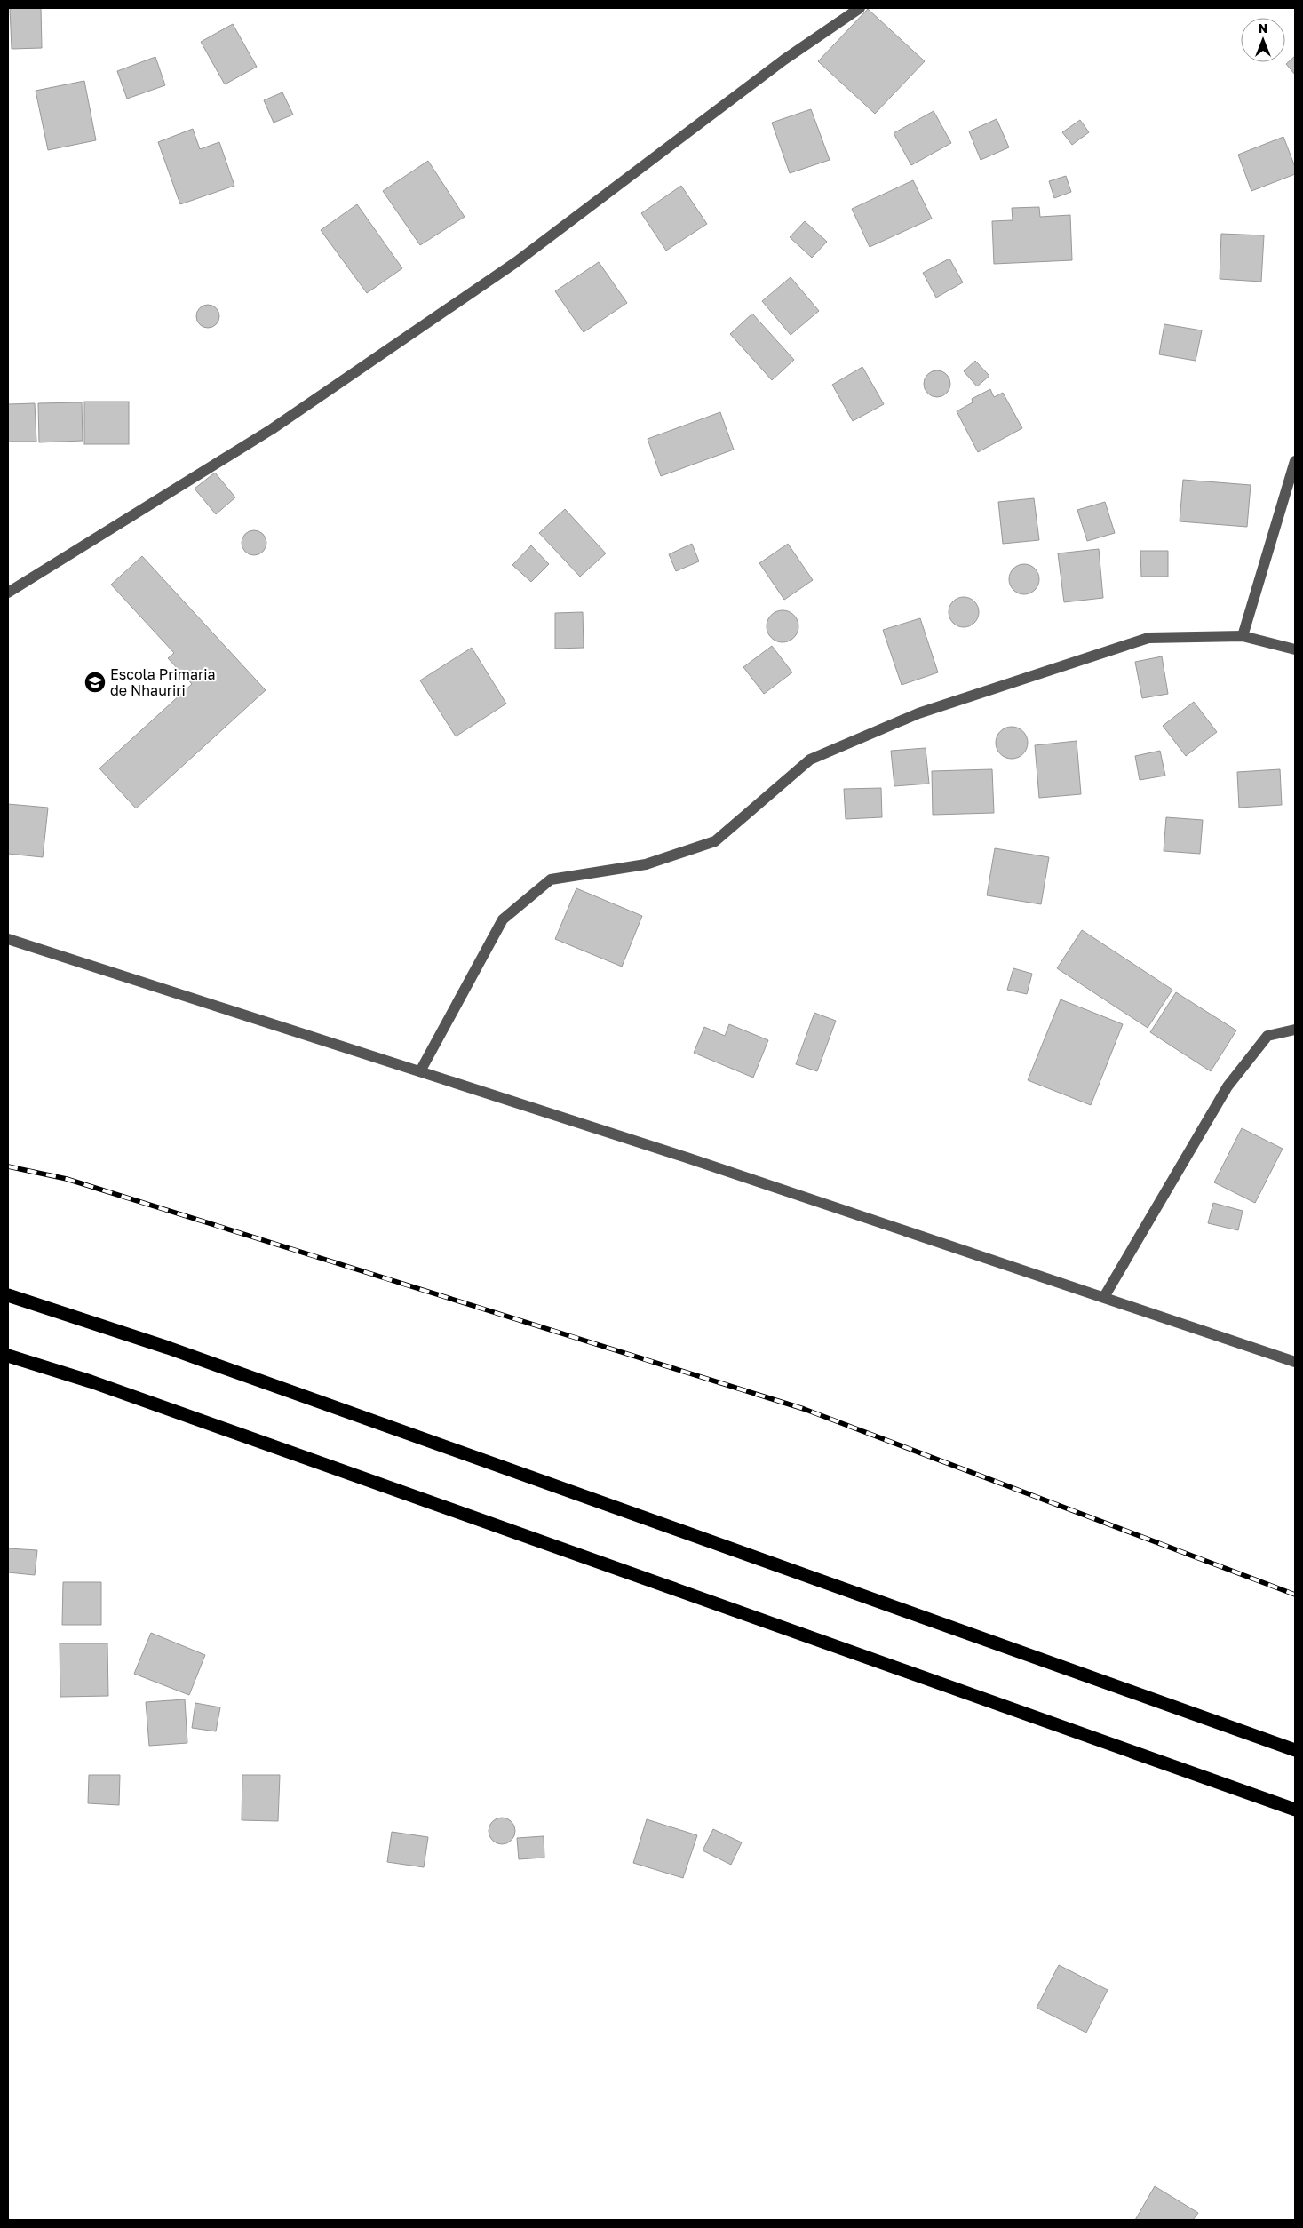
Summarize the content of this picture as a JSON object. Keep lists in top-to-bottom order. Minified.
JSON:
{"places":{"school or university":["Escola Primaria de Nhauriri"]},"north":"top"}
